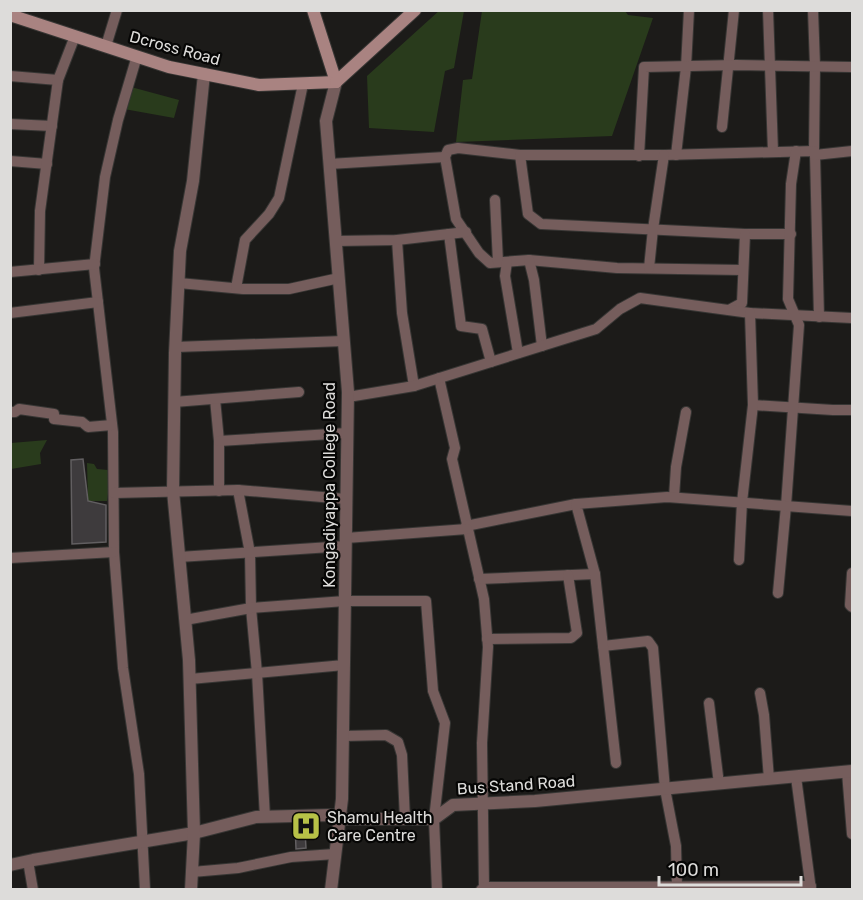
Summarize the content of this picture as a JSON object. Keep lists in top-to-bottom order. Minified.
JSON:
{"streets":{"main road":["Dcross Road"],"street":["Kongadiyappa College Road","Bus Stand Road"]},"crossings":[["Dcross Road","Kongadiyappa College Road"],["Kongadiyappa College Road","Bus Stand Road"]],"places":{"hospital":["Shamu Health Care Centre"]},"scale_bar":"100 m"}
